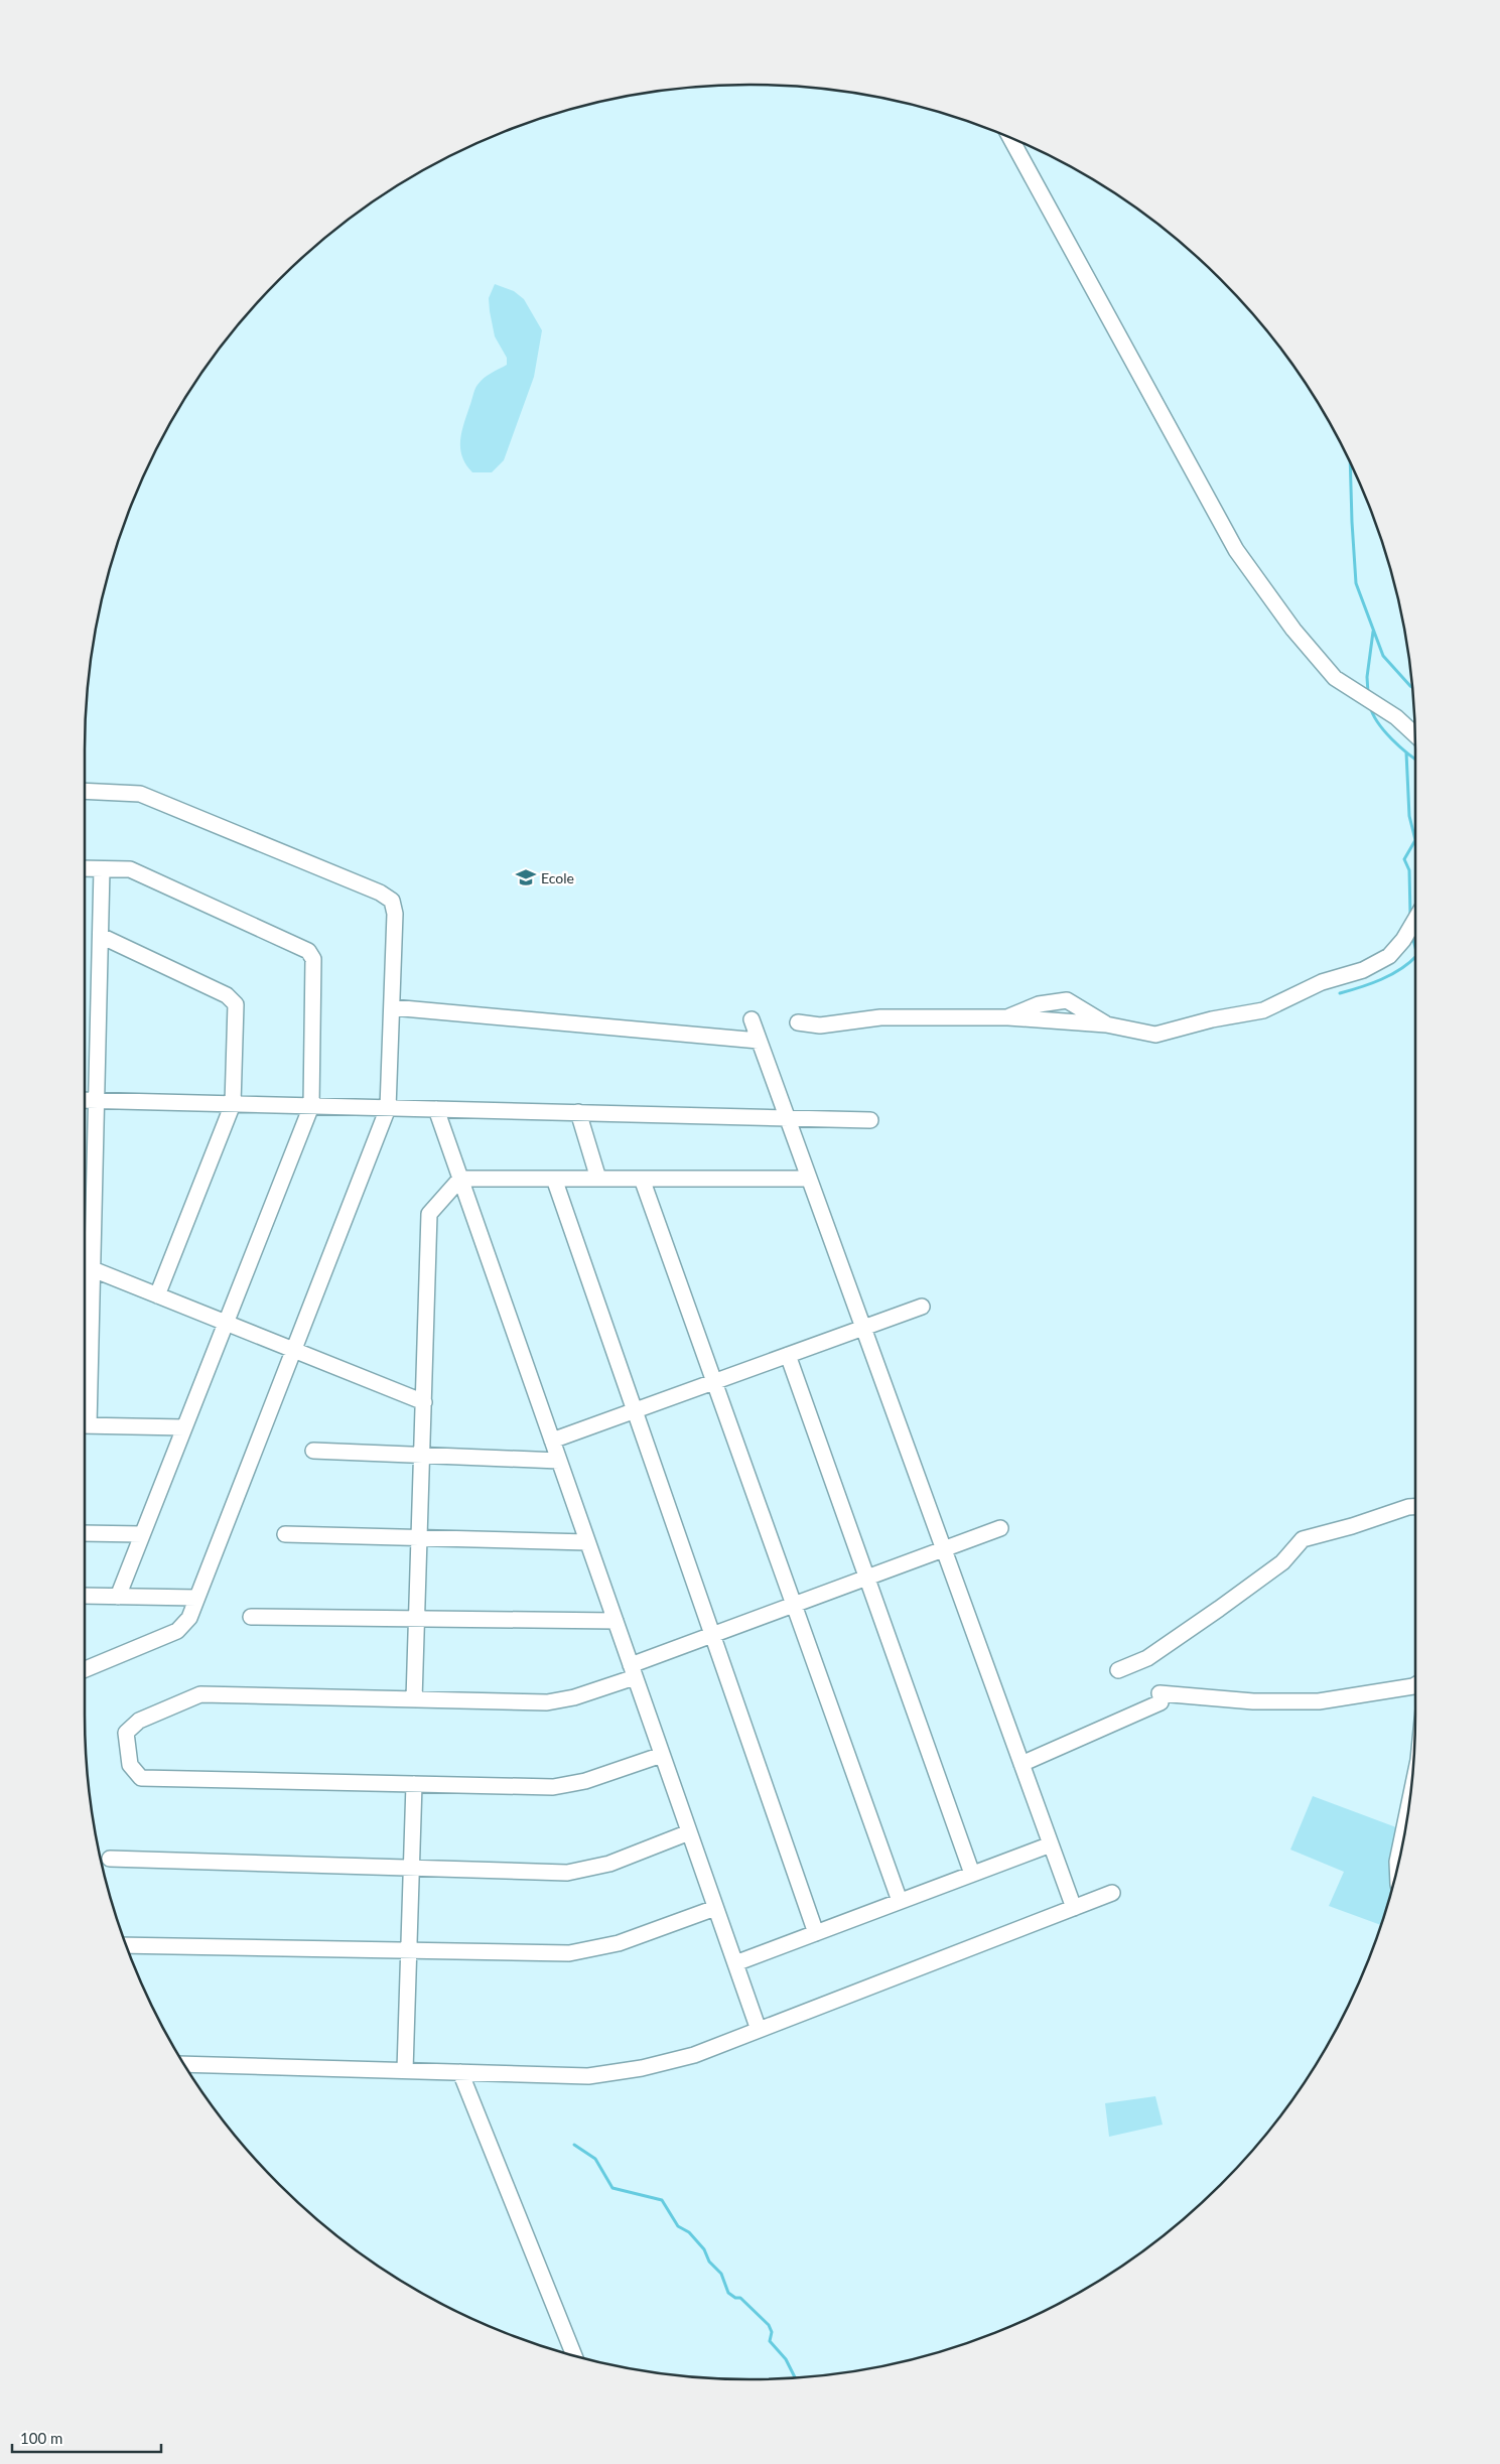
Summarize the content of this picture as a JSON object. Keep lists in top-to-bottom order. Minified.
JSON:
{"places":{"school or university":["Ecole"]},"scale_bar":"100 m"}
